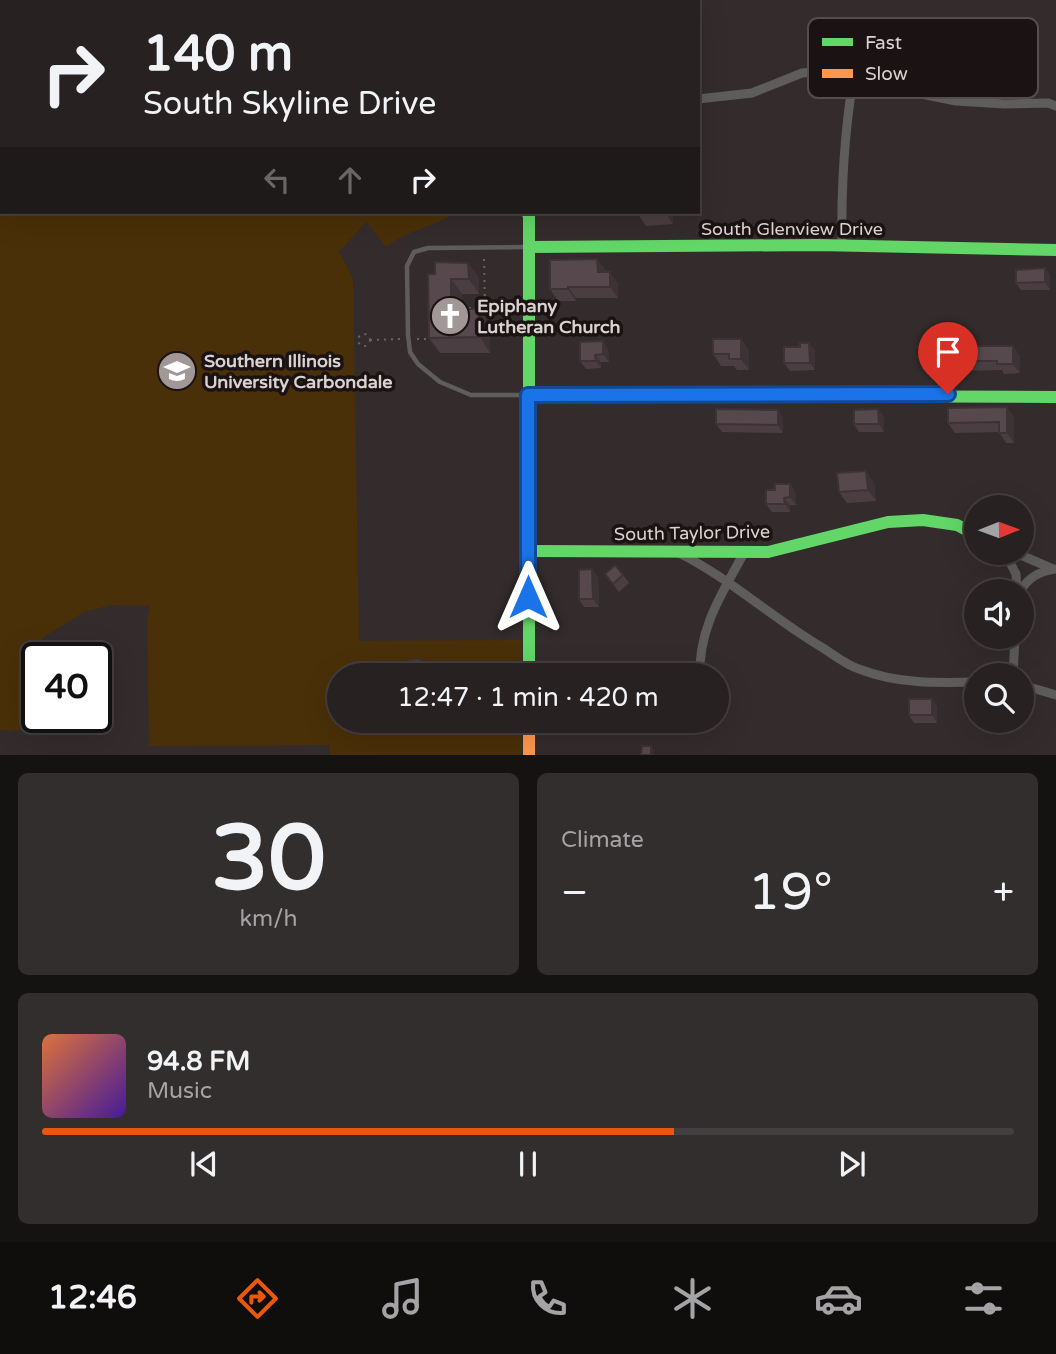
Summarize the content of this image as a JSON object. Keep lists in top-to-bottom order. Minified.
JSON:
{"streets":{"street":["South Glenview Drive","South Taylor Drive"]},"places":{"church":["Epiphany Lutheran Church"],"school or university":["Southern Illinois University Carbondale"]},"legend":["Fast","Slow"],"north":"right","page":{"turn":["140 m","South Skyline Drive"],"limit":"40","trip":"12:47 · 1 min · 420 m","tile":[["30","km/h"],"Climate"],"heat":["−","19°","+"],"song":["94.8 FM","Music"],"tabs":"12:46"}}
